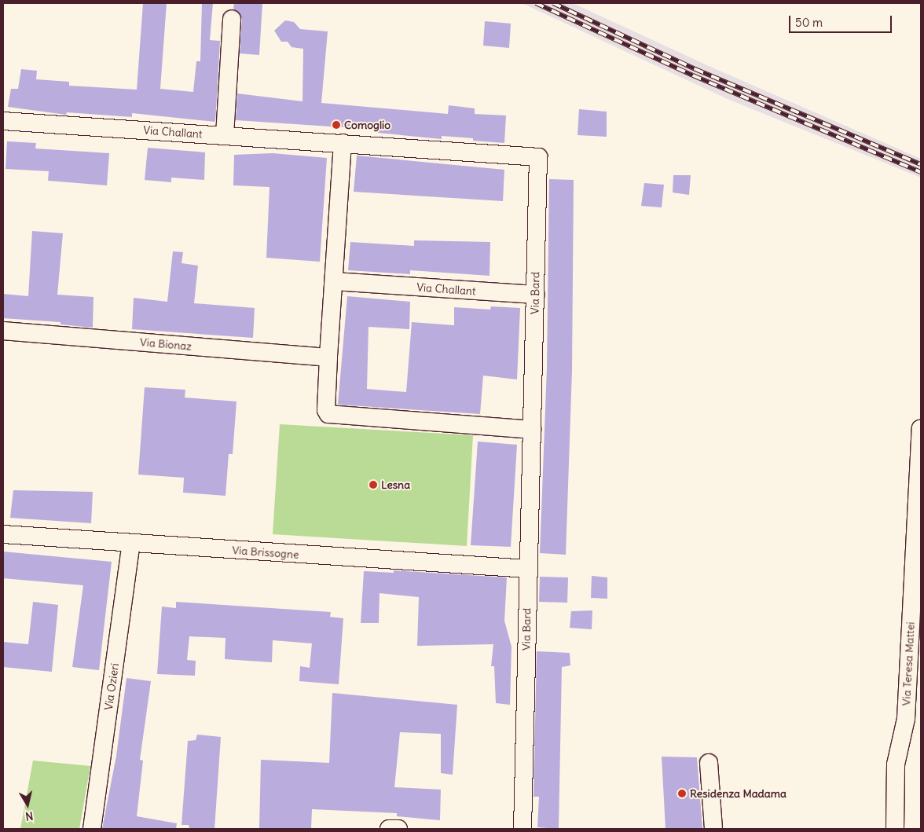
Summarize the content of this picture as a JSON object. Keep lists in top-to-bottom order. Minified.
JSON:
{"streets":{"street":["Via Challant","Via Bard","Via Bionaz","Via Brissogne","Via Teresa Mattei","Via Ozieri"]},"crossings":[["Via Challant","Via Bard"],["Via Bard","Via Brissogne"],["Via Brissogne","Via Ozieri"]],"places":["Comoglio","Lesna","Residenza Madama"],"scale_bar":"50 m","north":"bottom"}
